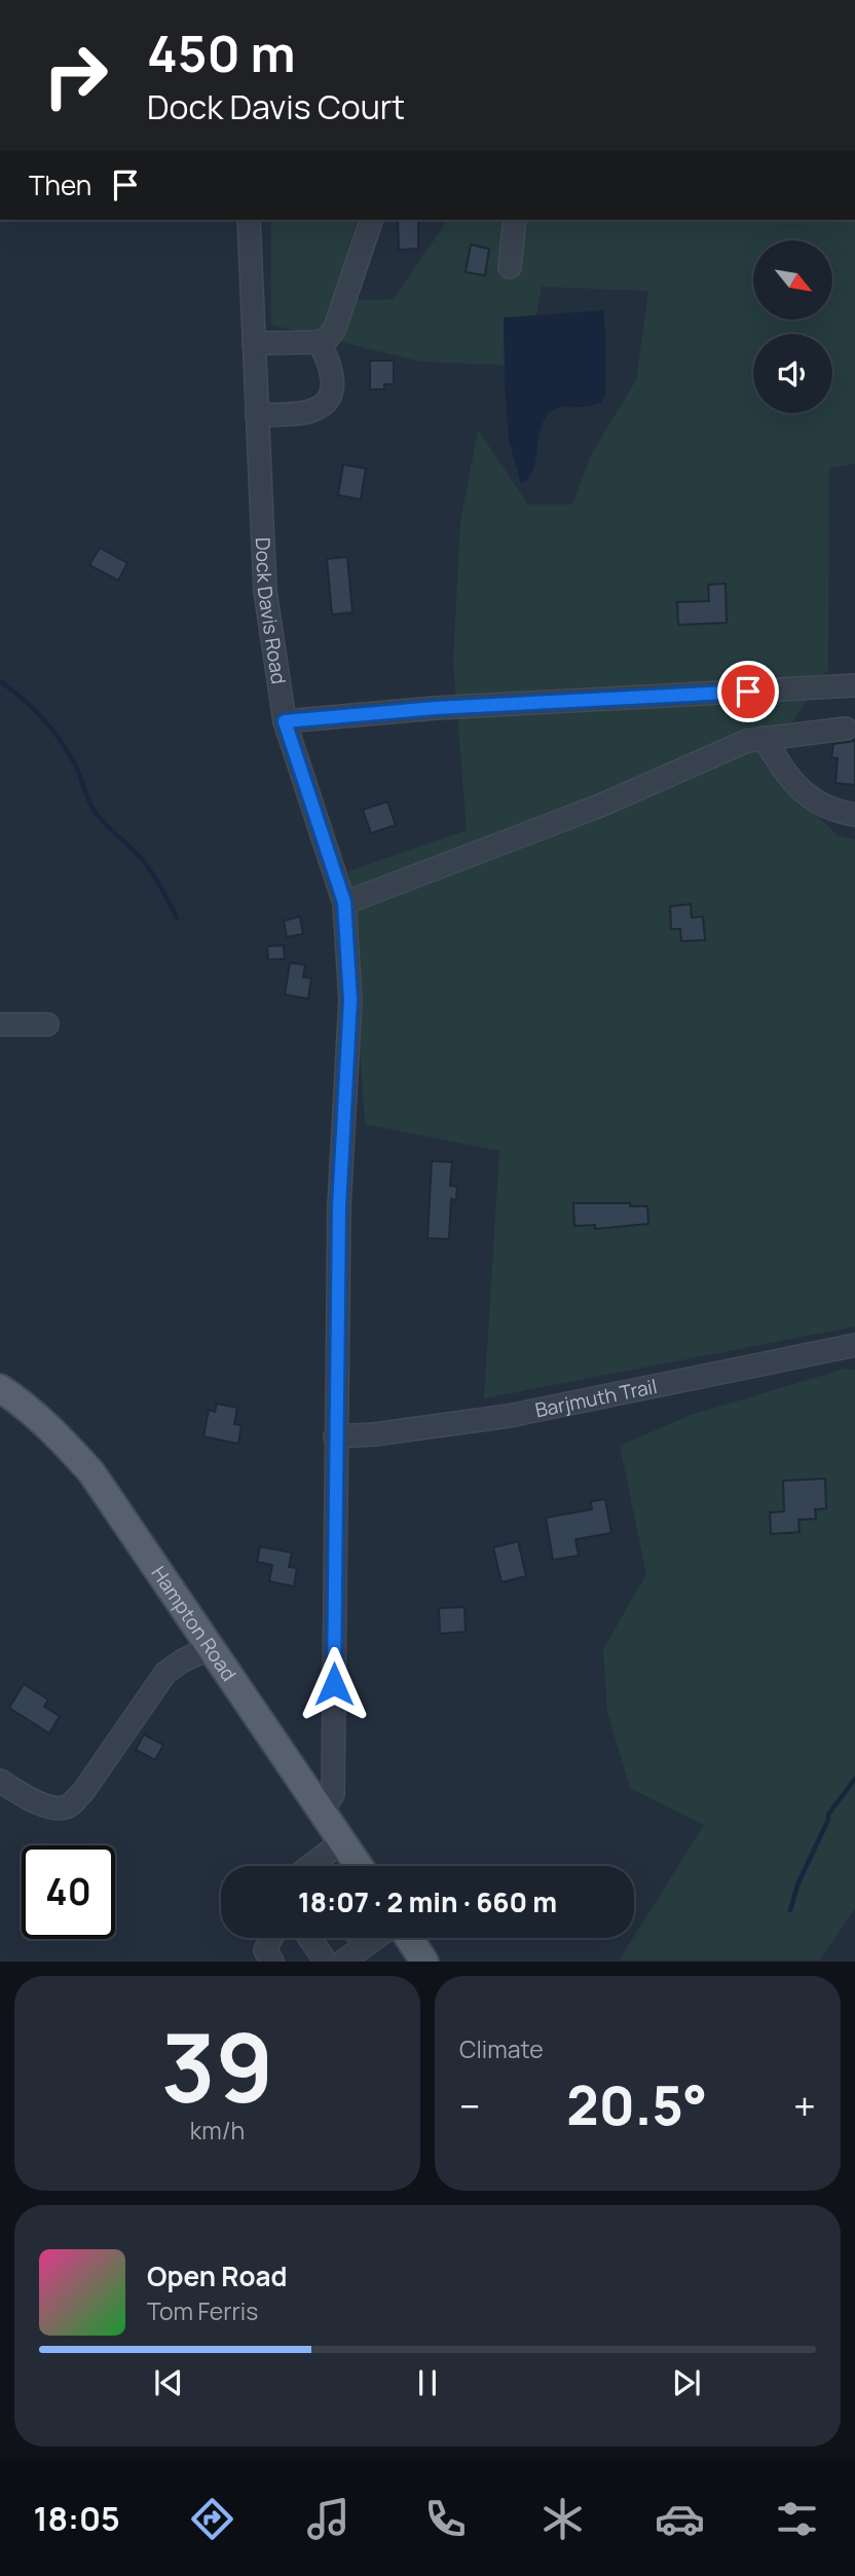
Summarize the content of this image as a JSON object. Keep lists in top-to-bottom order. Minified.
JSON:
{"streets":{"main road":["Hampton Road"],"street":["Dock Davis Road","Barjmuth Trail"]},"crossings":[["Dock Davis Road","Barjmuth Trail"],["Dock Davis Road","Hampton Road"]],"north":"bottom right","page":{"turn":["450 m","Dock Davis Court"],"then":"Then","limit":"40","trip":"18:07 · 2 min · 660 m","tile":[["39","km/h"],"Climate"],"heat":["−","20.5°","+"],"song":["Open Road","Tom Ferris"],"tabs":"18:05"}}
